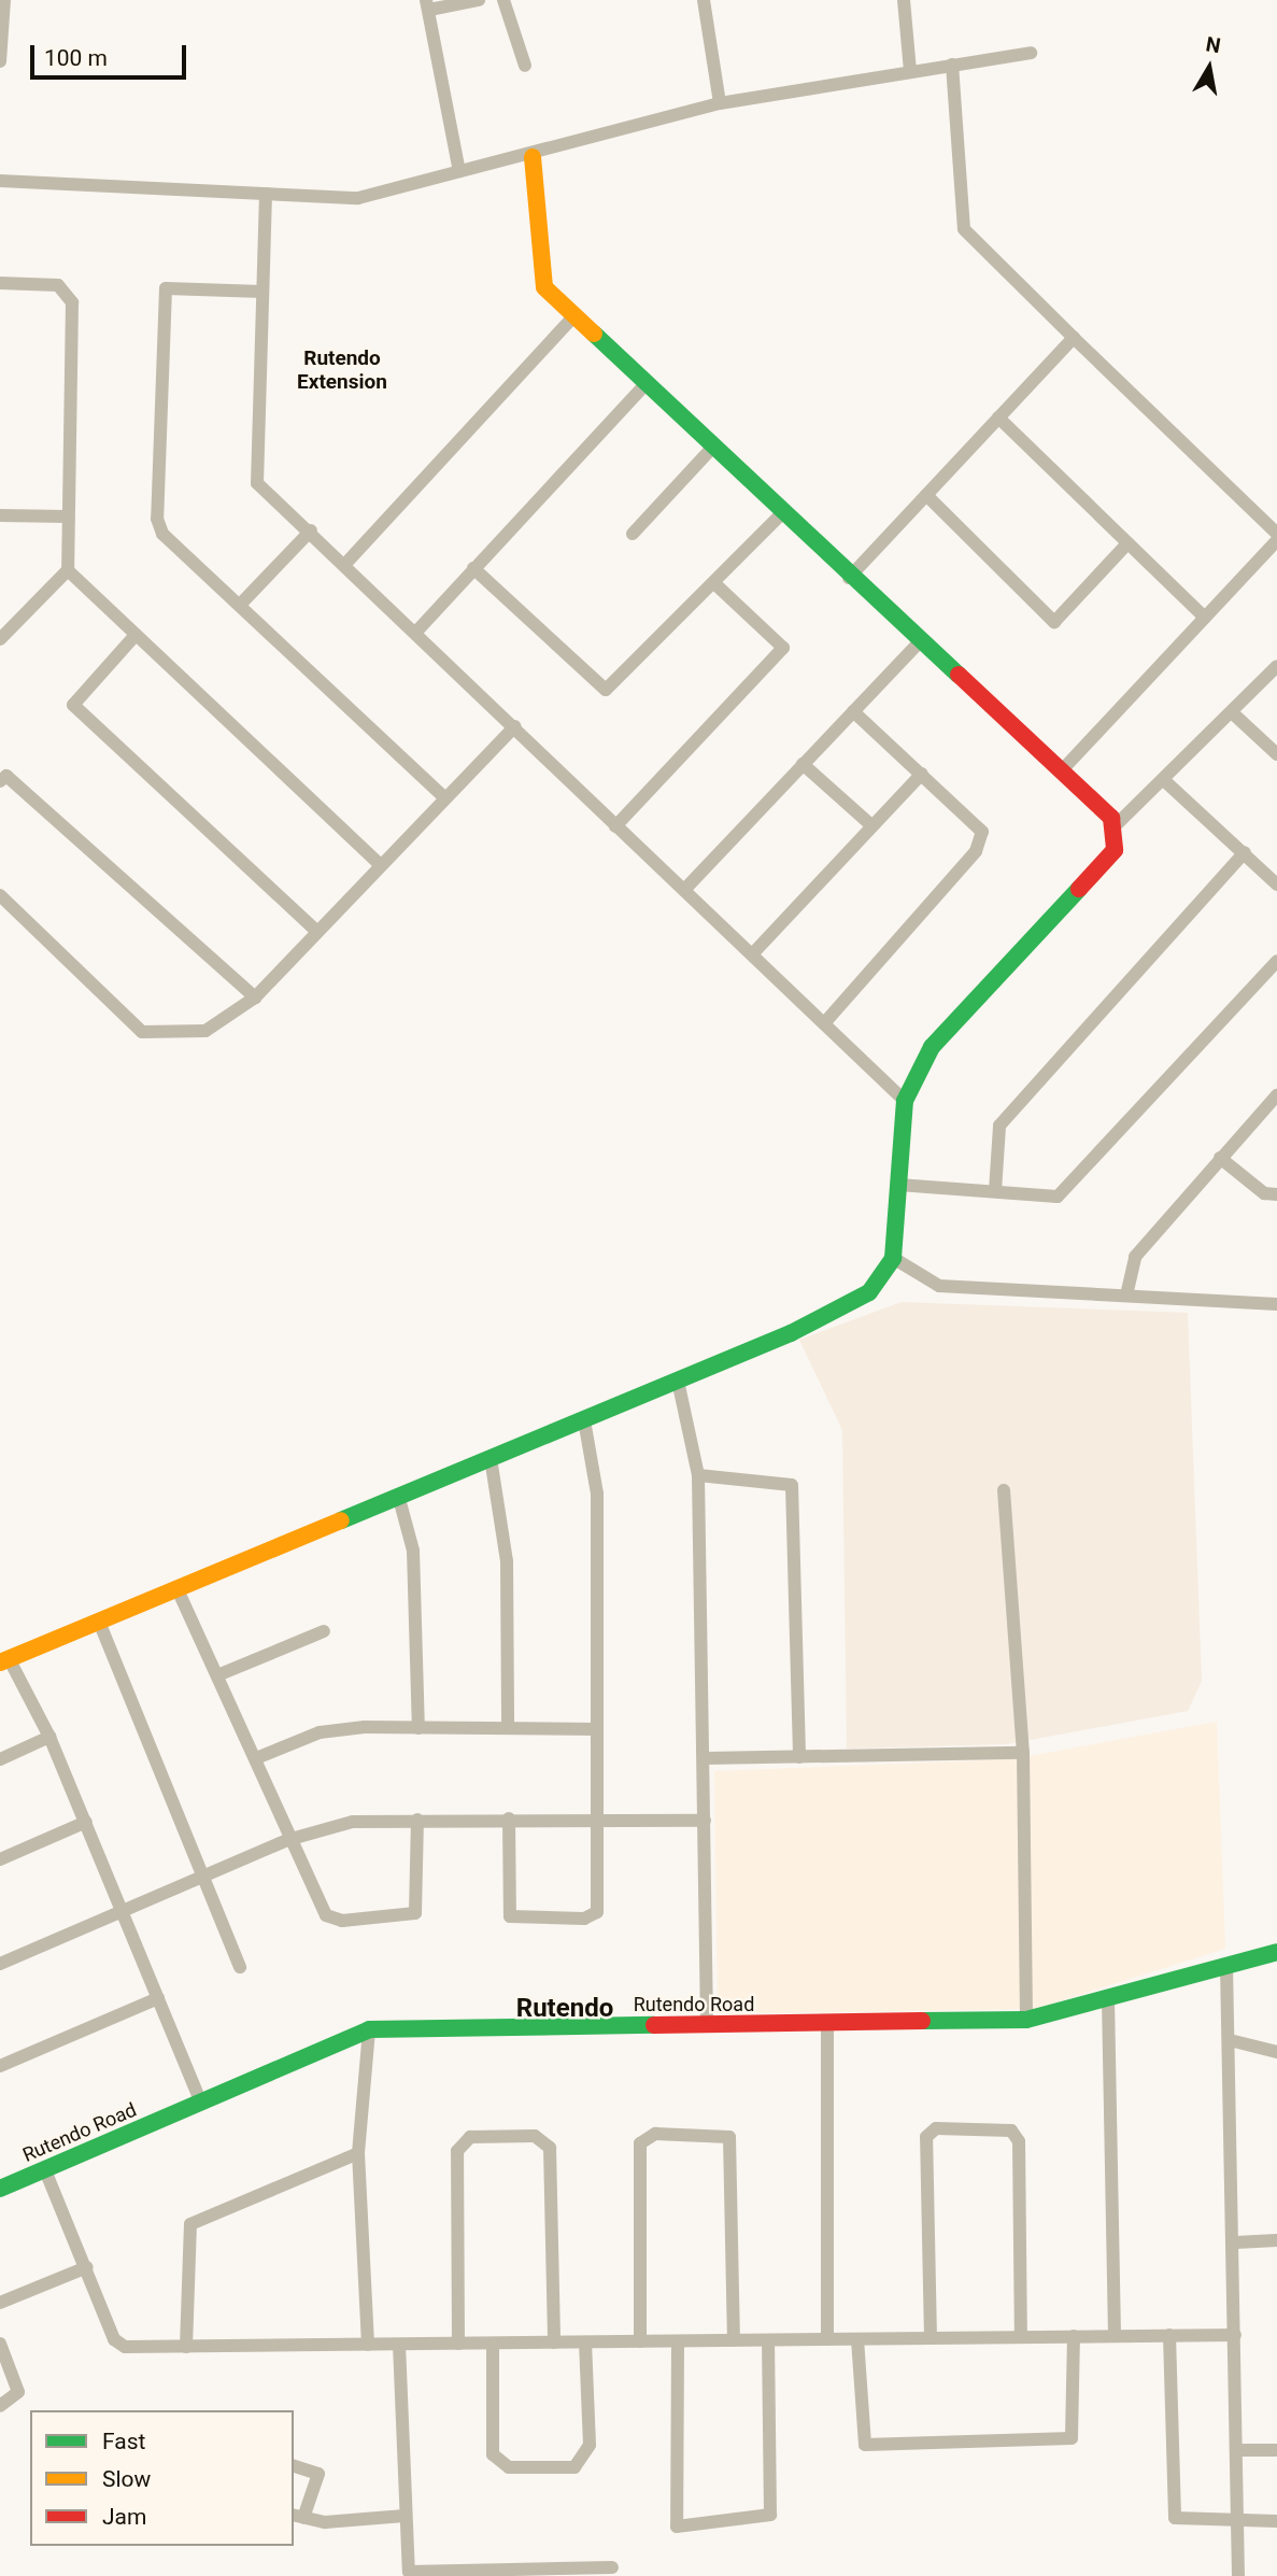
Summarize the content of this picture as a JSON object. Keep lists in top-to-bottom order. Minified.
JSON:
{"streets":{"street":["Rutendo Road"]},"districts":["Rutendo Extension","Rutendo"],"legend":["Fast","Slow","Jam"],"scale_bar":"100 m","north":"top"}
